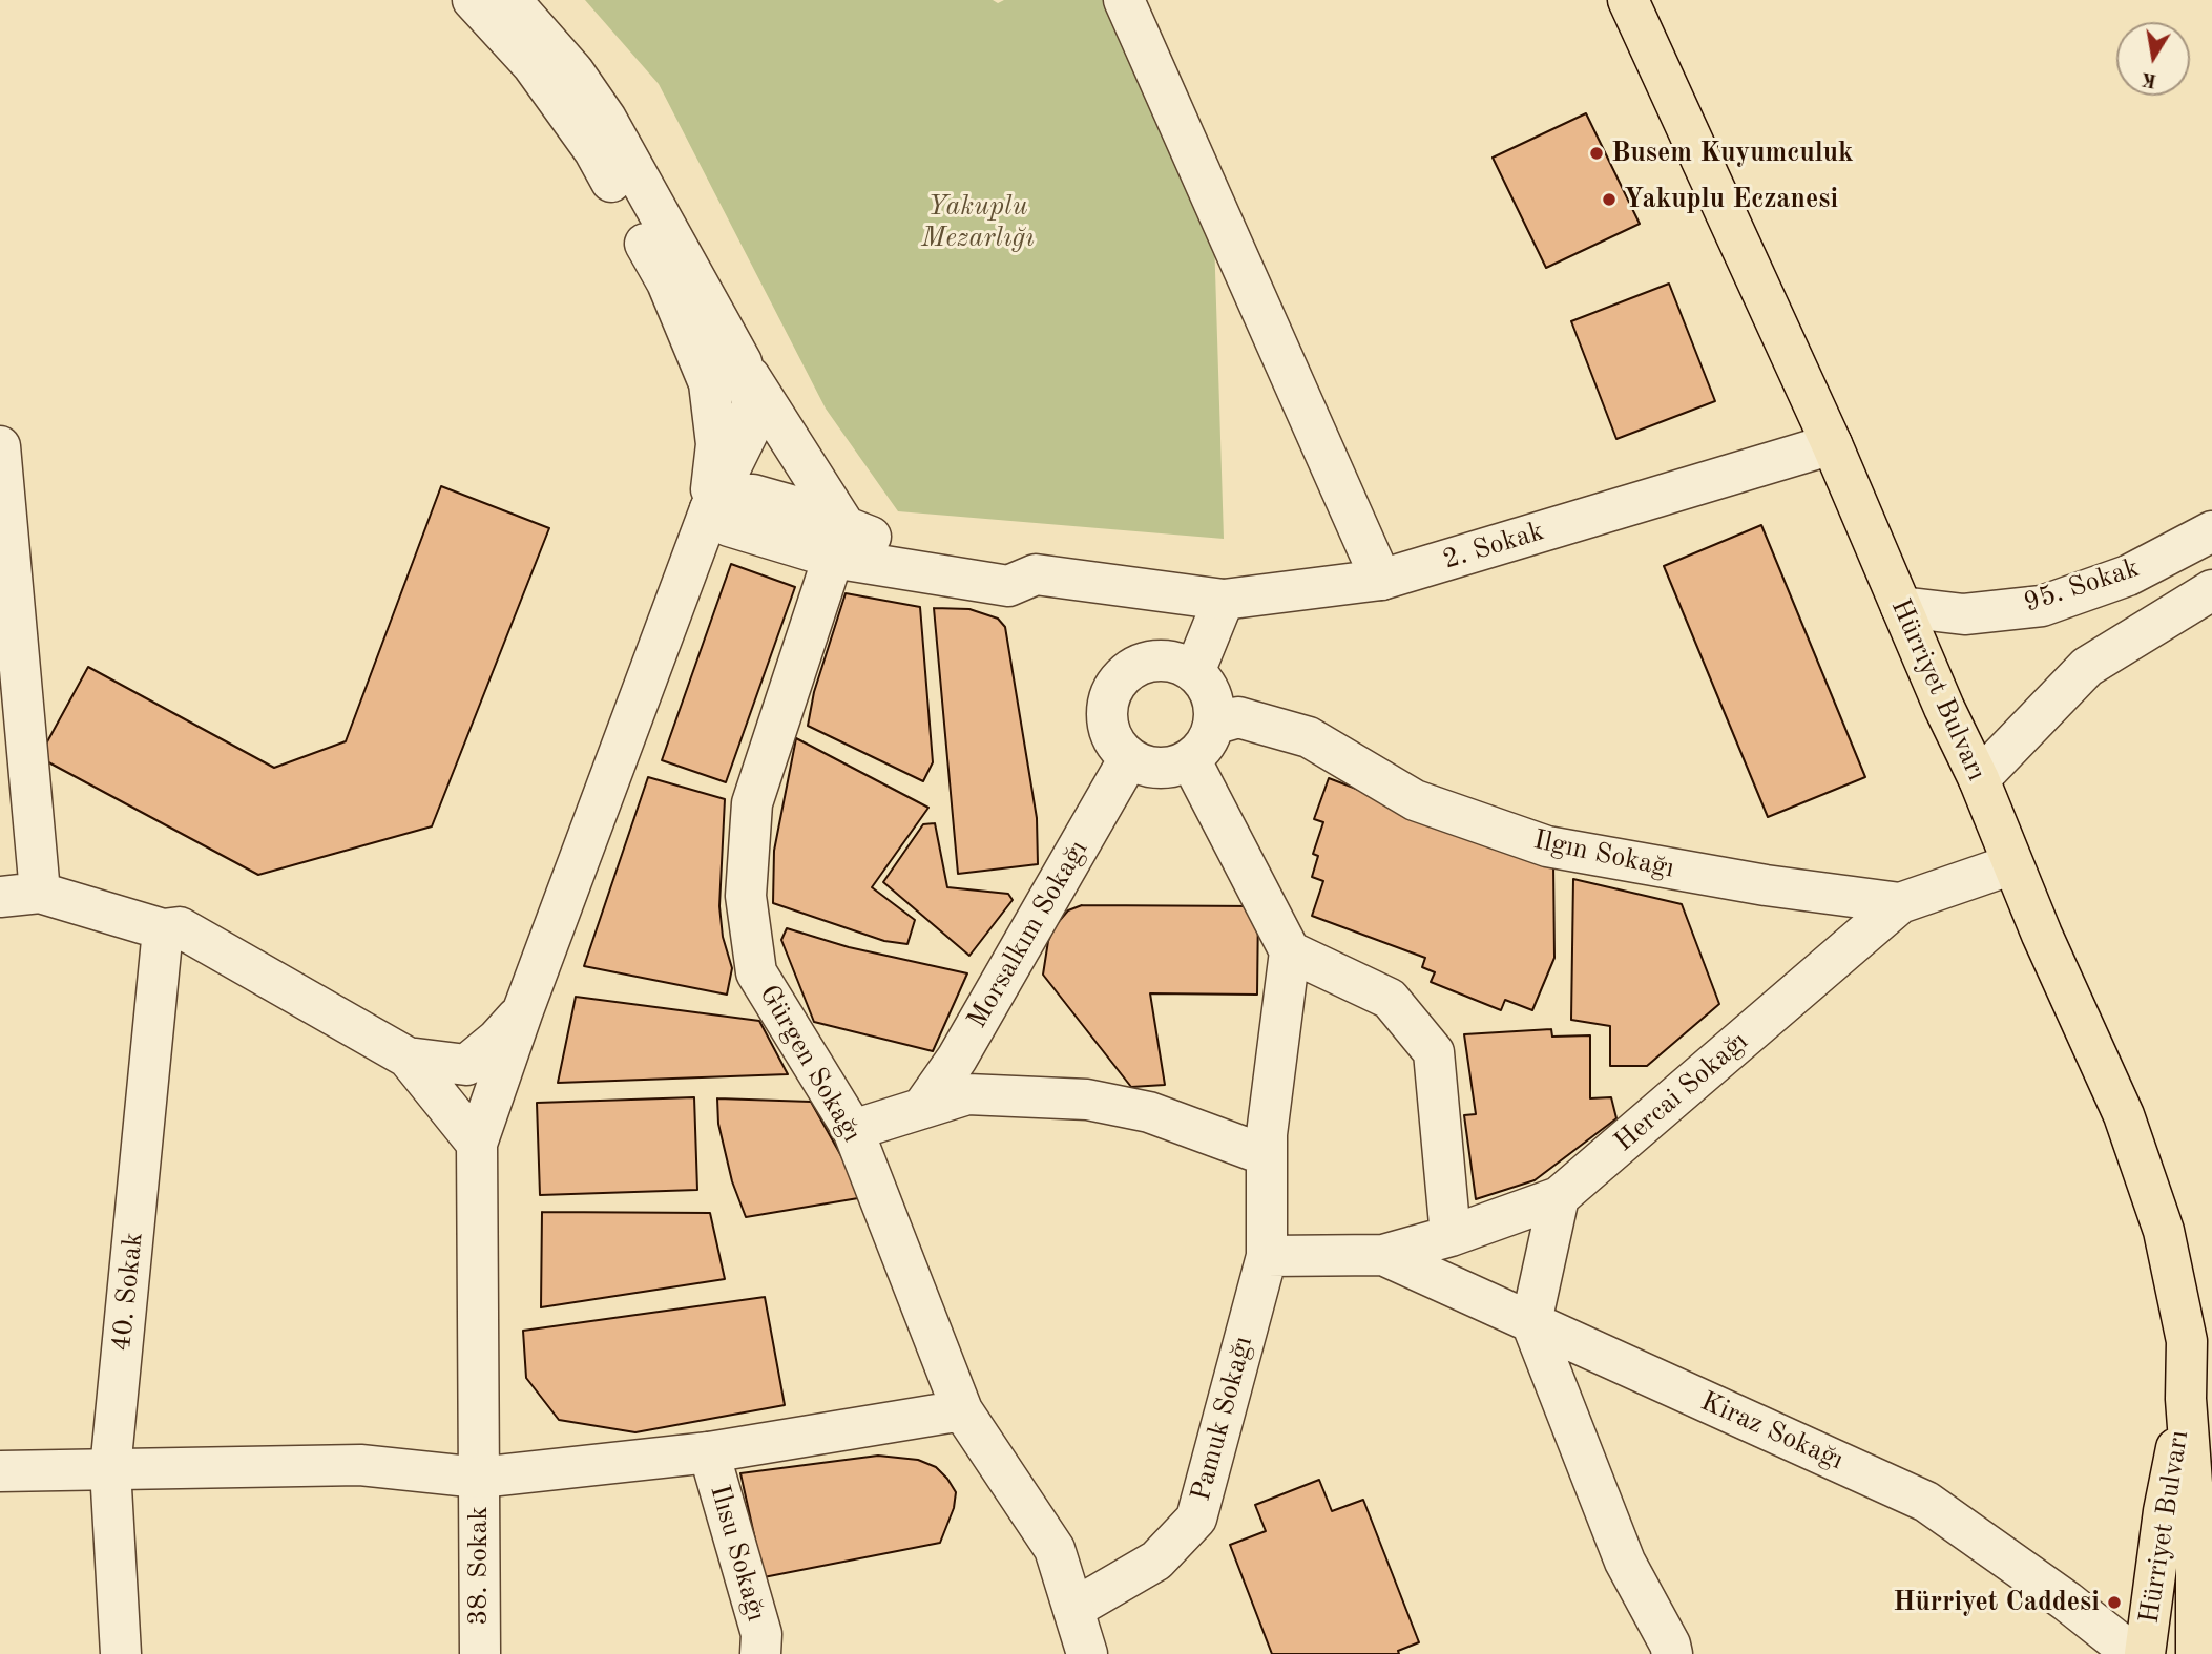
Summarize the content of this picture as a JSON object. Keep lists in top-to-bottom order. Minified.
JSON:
{"streets":{"main road":["Hürriyet Bulvarı"],"street":["2. Sokak","95. Sokak","Ilgın Sokağı","Morsalkım Sokağı","Gürgen Sokağı","Hercai Sokağı","40. Sokak","Pamuk Sokağı","Kiraz Sokağı","Ilısu Sokağı","38. Sokak"]},"crossings":[["2. Sokak","Hürriyet Bulvarı"],["2. Sokak","Gürgen Sokağı"],["95. Sokak","Hürriyet Bulvarı"],["Hürriyet Bulvarı","Ilgın Sokağı"],["Ilgın Sokağı","Morsalkım Sokağı"],["Ilgın Sokağı","Hercai Sokağı"],["Gürgen Sokağı","Pamuk Sokağı"]],"parks":["Yakuplu Mezarlığı"],"places":["Busem Kuyumculuk","Yakuplu Eczanesi","Hürriyet Caddesi"],"north":"bottom"}
